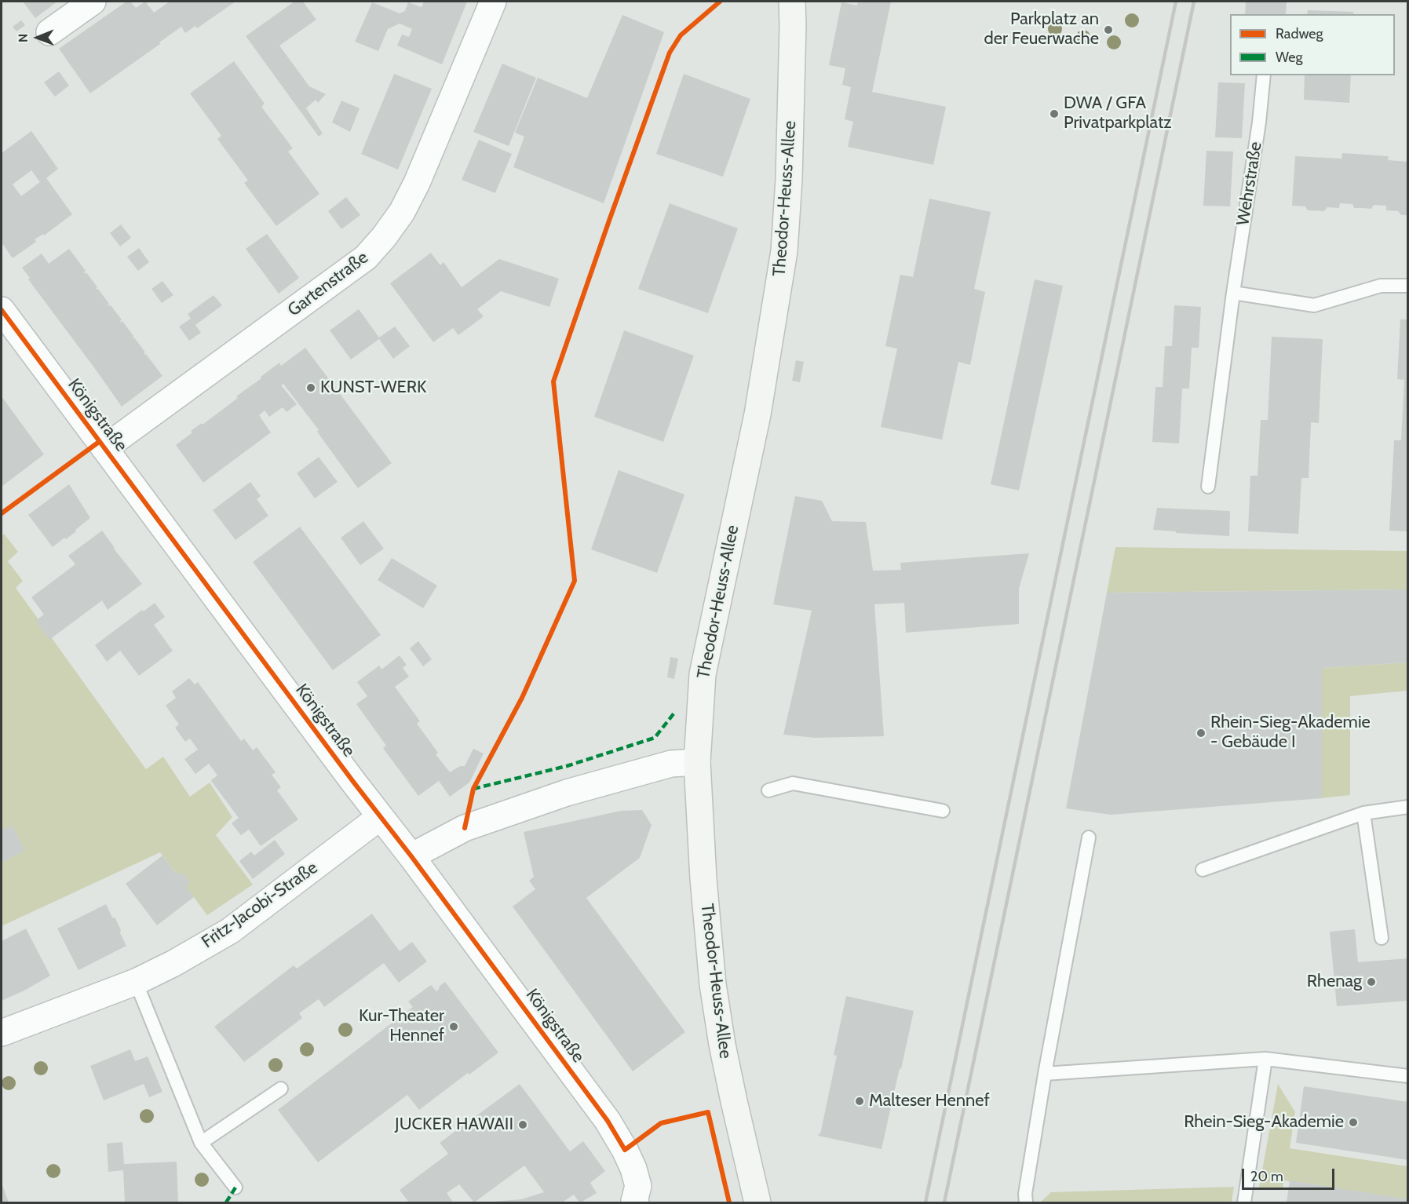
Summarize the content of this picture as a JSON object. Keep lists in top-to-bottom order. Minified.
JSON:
{"streets":{"street":["Theodor-Heuss-Allee","Gartenstraße","Königstraße","Fritz-Jacobi-Straße"],"lane":["Wehrstraße"]},"crossings":[["Gartenstraße","Königstraße"],["Königstraße","Fritz-Jacobi-Straße"]],"places":["Parkplatz an der Feuerwache","DWA / GFA Privatparkplatz","KUNST-WERK","Rhein-Sieg-Akademie - Gebäude I","Rhenag","Kur-Theater Hennef","Malteser Hennef","Rhein-Sieg-Akademie","JUCKER HAWAII"],"legend":["Radweg","Weg"],"scale_bar":"20 m","north":"left"}
